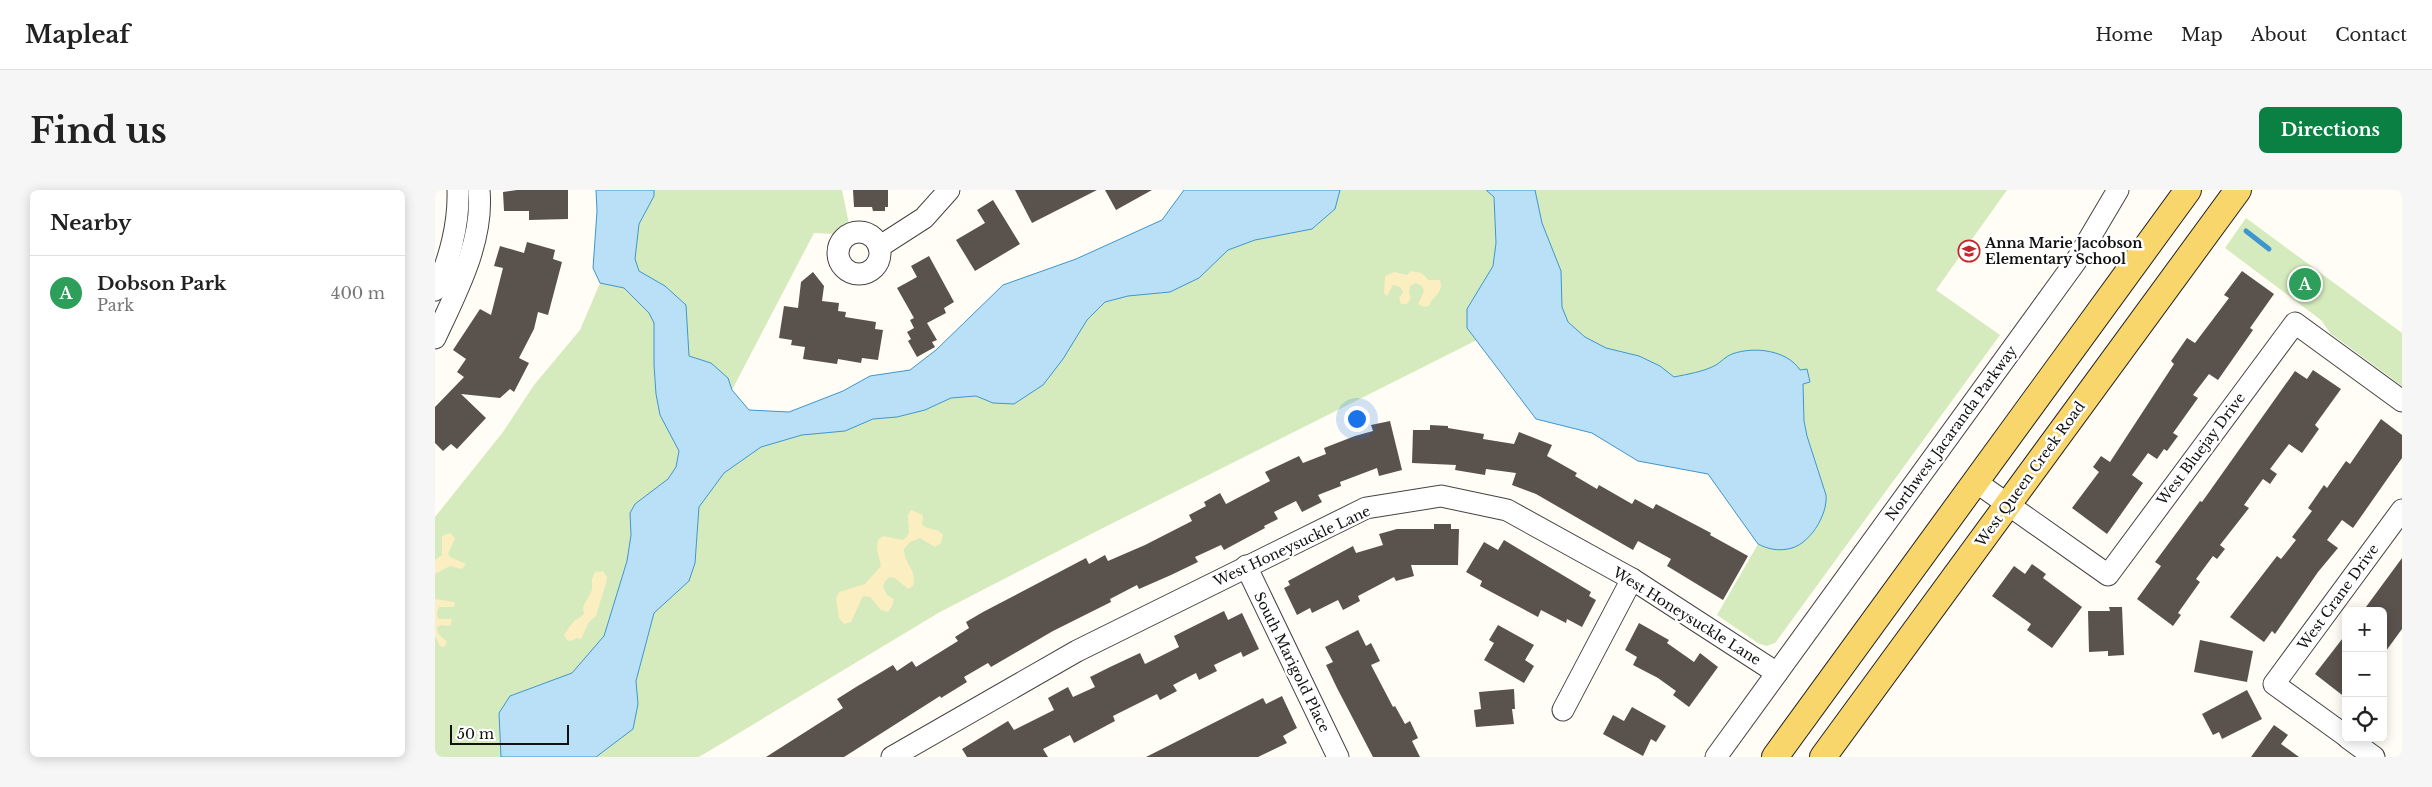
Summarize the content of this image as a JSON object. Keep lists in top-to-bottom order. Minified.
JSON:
{"streets":{"main road":["West Queen Creek Road"],"street":["Northwest Jacaranda Parkway","West Bluejay Drive","West Honeysuckle Lane","West Crane Drive","South Marigold Place"]},"crossings":[["Northwest Jacaranda Parkway","West Honeysuckle Lane"],["West Bluejay Drive","West Queen Creek Road"],["West Honeysuckle Lane","South Marigold Place"]],"places":{"school or university":["Anna Marie Jacobson Elementary School"]},"scale_bar":"50 m","page":{"header":"Mapleaf","nav":["Home","Map","About","Contact"],"buttons":"Directions","title":"Find us","heading":"Nearby","list":[{"mark":"A","name":"Dobson Park","note":"Park","value":"400 m"}],"pins":"A","map_buttons":["+","−"],"scale":"50 m"}}
